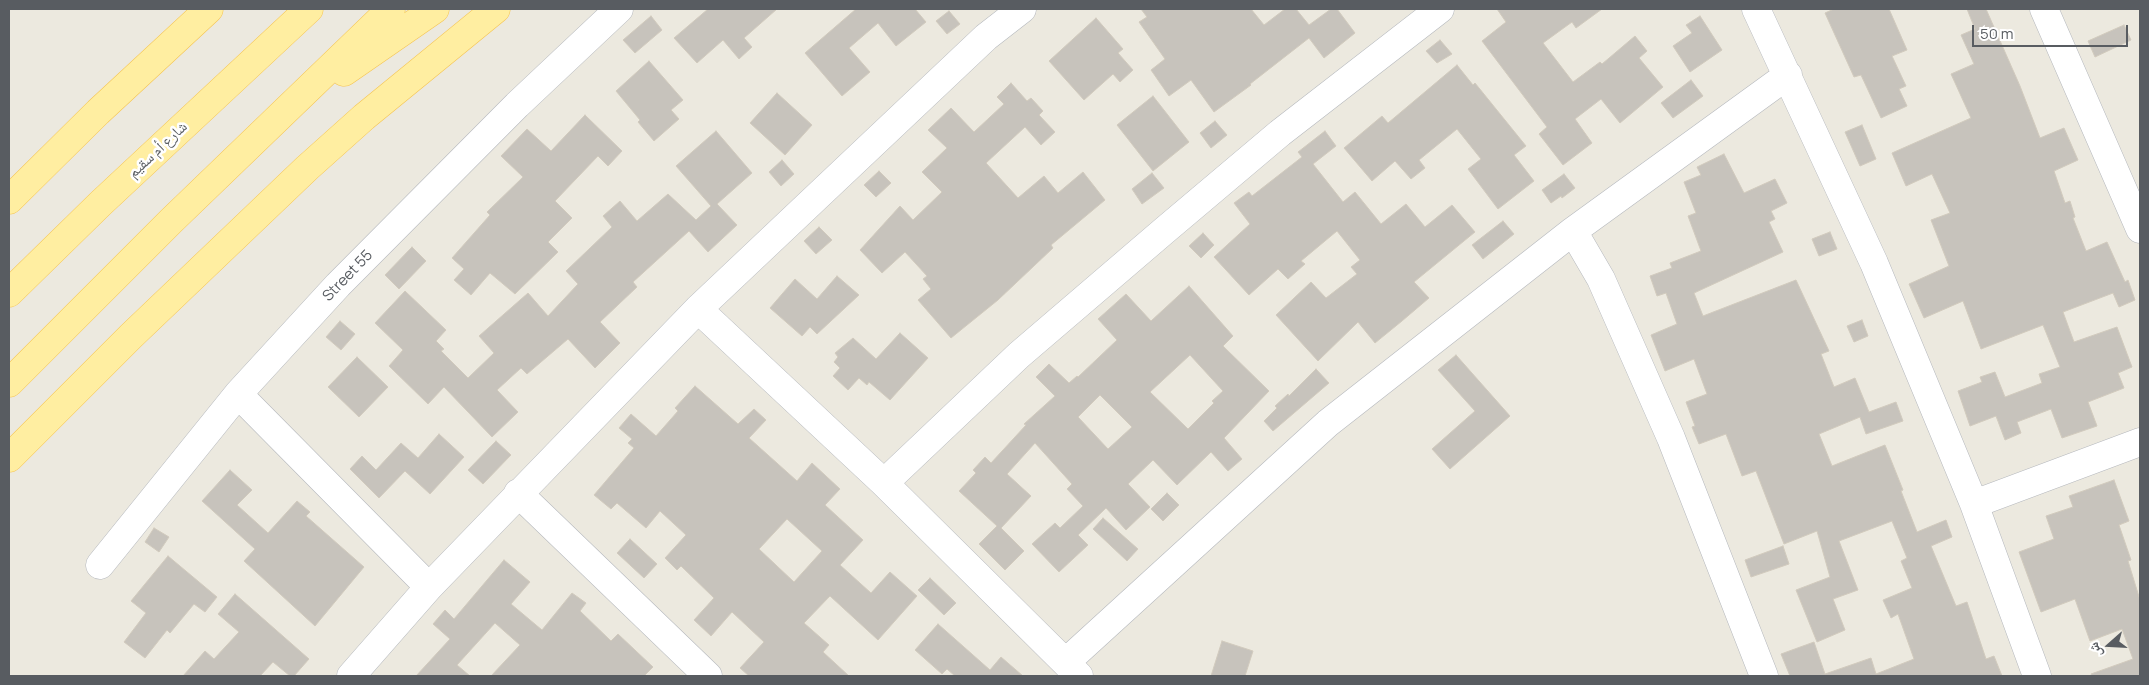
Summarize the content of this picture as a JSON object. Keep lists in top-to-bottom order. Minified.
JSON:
{"streets":{"main road":["شارع أم سقيم"],"street":["Street 55"]},"scale_bar":"50 m","north":"left"}
